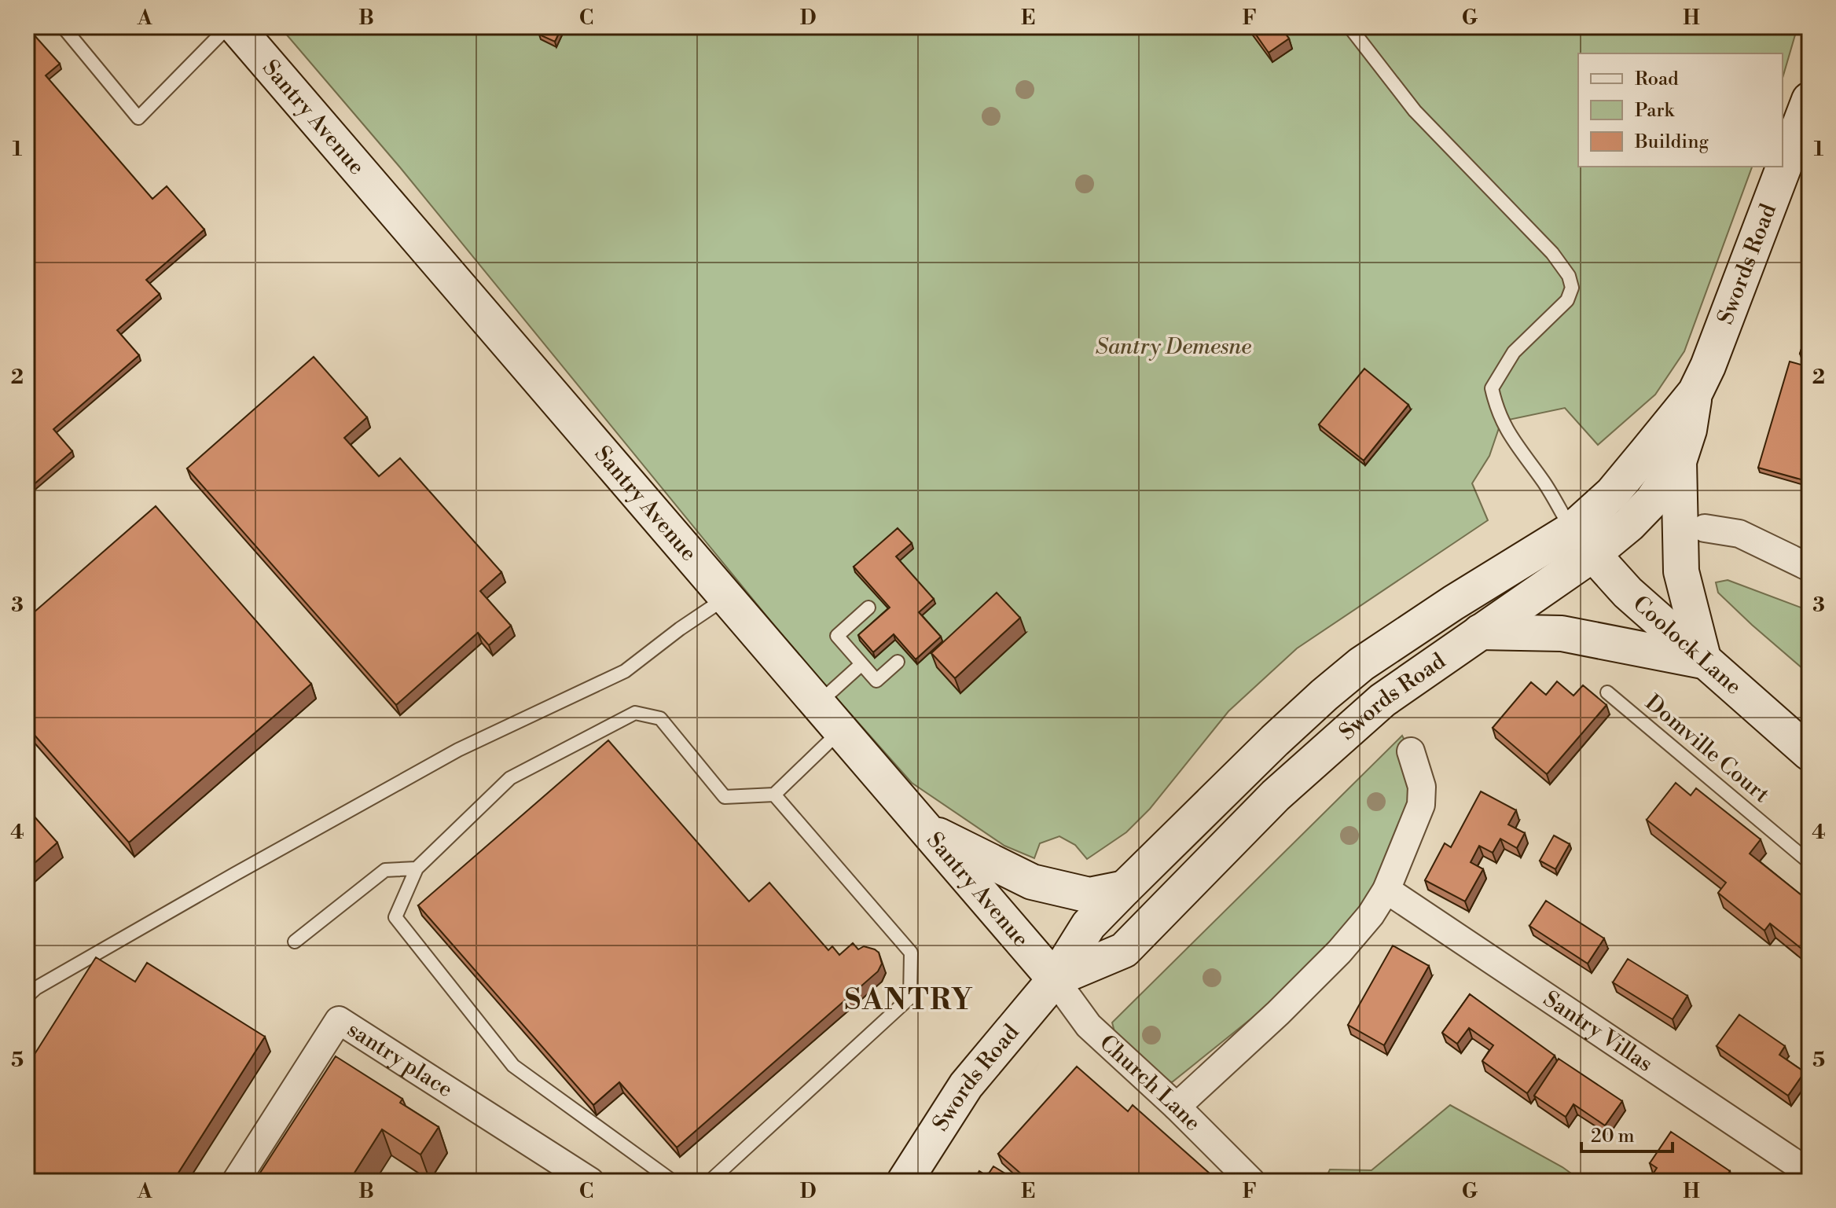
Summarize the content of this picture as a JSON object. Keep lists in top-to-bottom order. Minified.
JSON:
{"streets":{"main road":["Santry Avenue","Swords Road","Coolock Lane"],"street":["Santry Villas","santry place","Church Lane"],"lane":["Domville Court"]},"crossings":[["Santry Avenue","Swords Road"],["Santry Avenue","Church Lane"],["Swords Road","Coolock Lane"],["Swords Road","Church Lane"]],"districts":["SANTRY"],"parks":["Santry Demesne"],"legend":["Road","Park","Building"],"scale_bar":"20 m","grid":{"columns":["A","B","C","D","E","F","G","H"],"rows":["1","2","3","4","5"]}}
